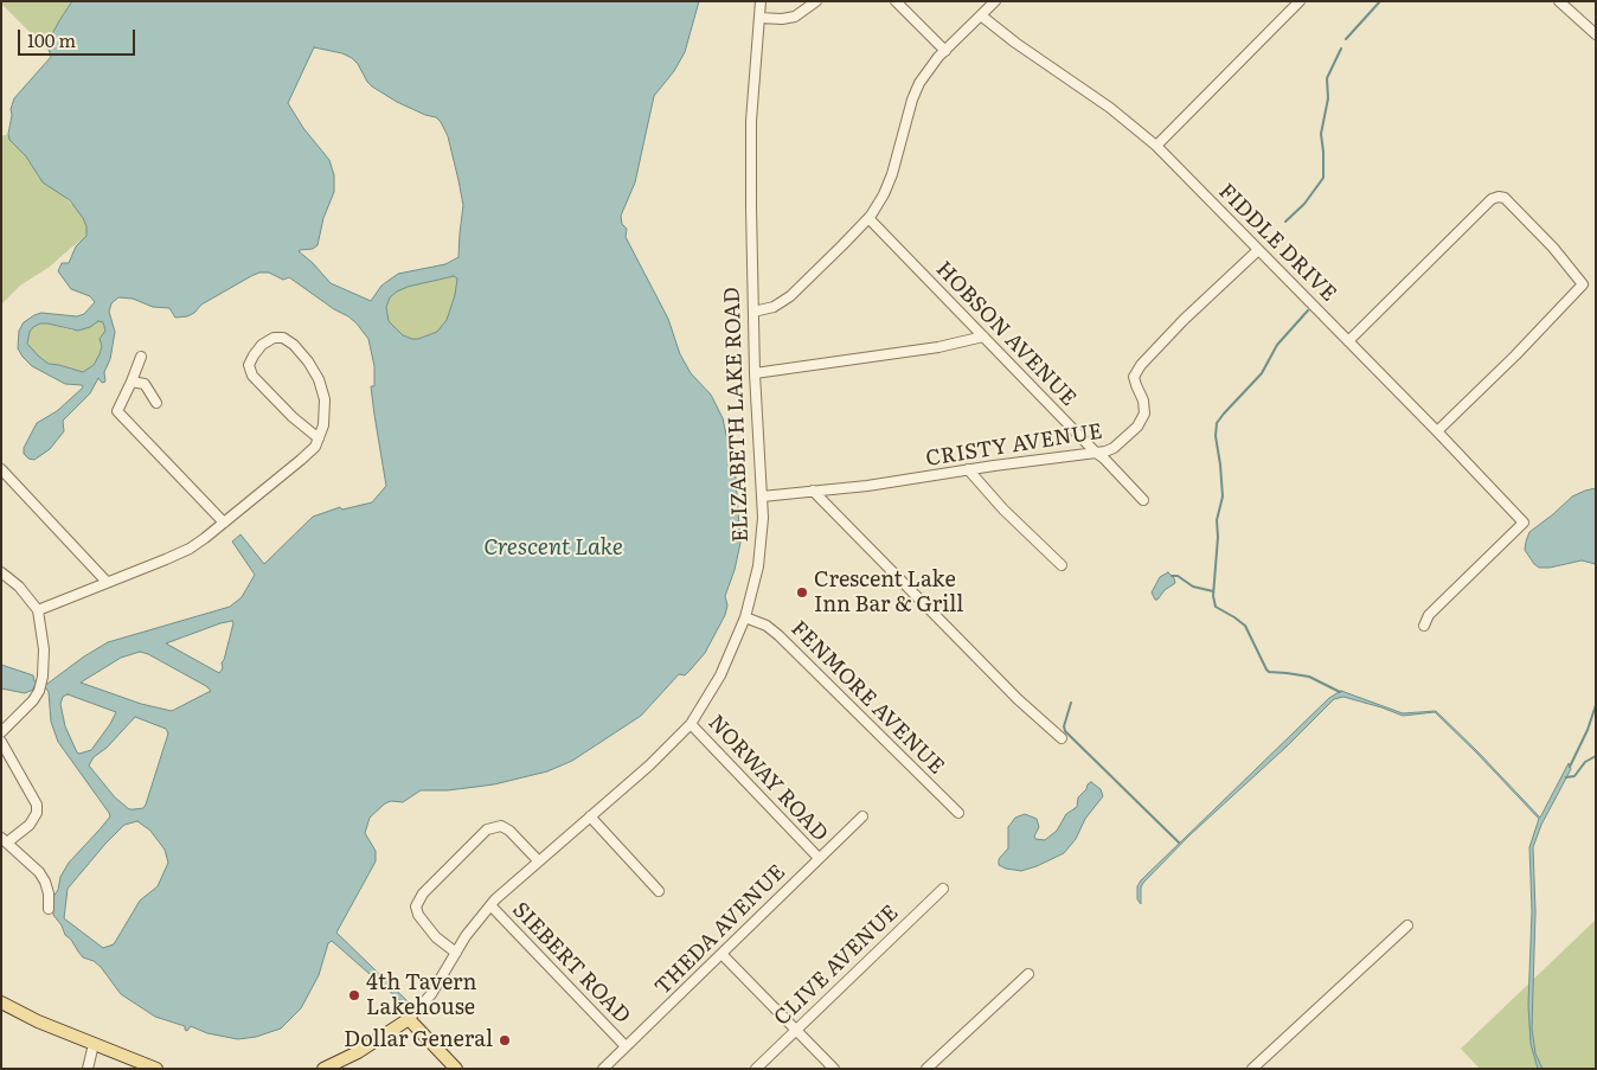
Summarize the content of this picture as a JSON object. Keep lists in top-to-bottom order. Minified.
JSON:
{"streets":{"street":["FIDDLE DRIVE","HOBSON AVENUE","ELIZABETH LAKE ROAD","CRISTY AVENUE","FENMORE AVENUE","NORWAY ROAD","THEDA AVENUE","SIEBERT ROAD","CLIVE AVENUE"]},"crossings":[["FIDDLE DRIVE","CRISTY AVENUE"],["HOBSON AVENUE","CRISTY AVENUE"],["ELIZABETH LAKE ROAD","CRISTY AVENUE"],["ELIZABETH LAKE ROAD","FENMORE AVENUE"],["ELIZABETH LAKE ROAD","NORWAY ROAD"],["ELIZABETH LAKE ROAD","SIEBERT ROAD"],["NORWAY ROAD","THEDA AVENUE"],["THEDA AVENUE","SIEBERT ROAD"]],"water":["Crescent Lake"],"places":["Crescent Lake Inn Bar & Grill","4th Tavern Lakehouse","Dollar General"],"scale_bar":"100 m"}
